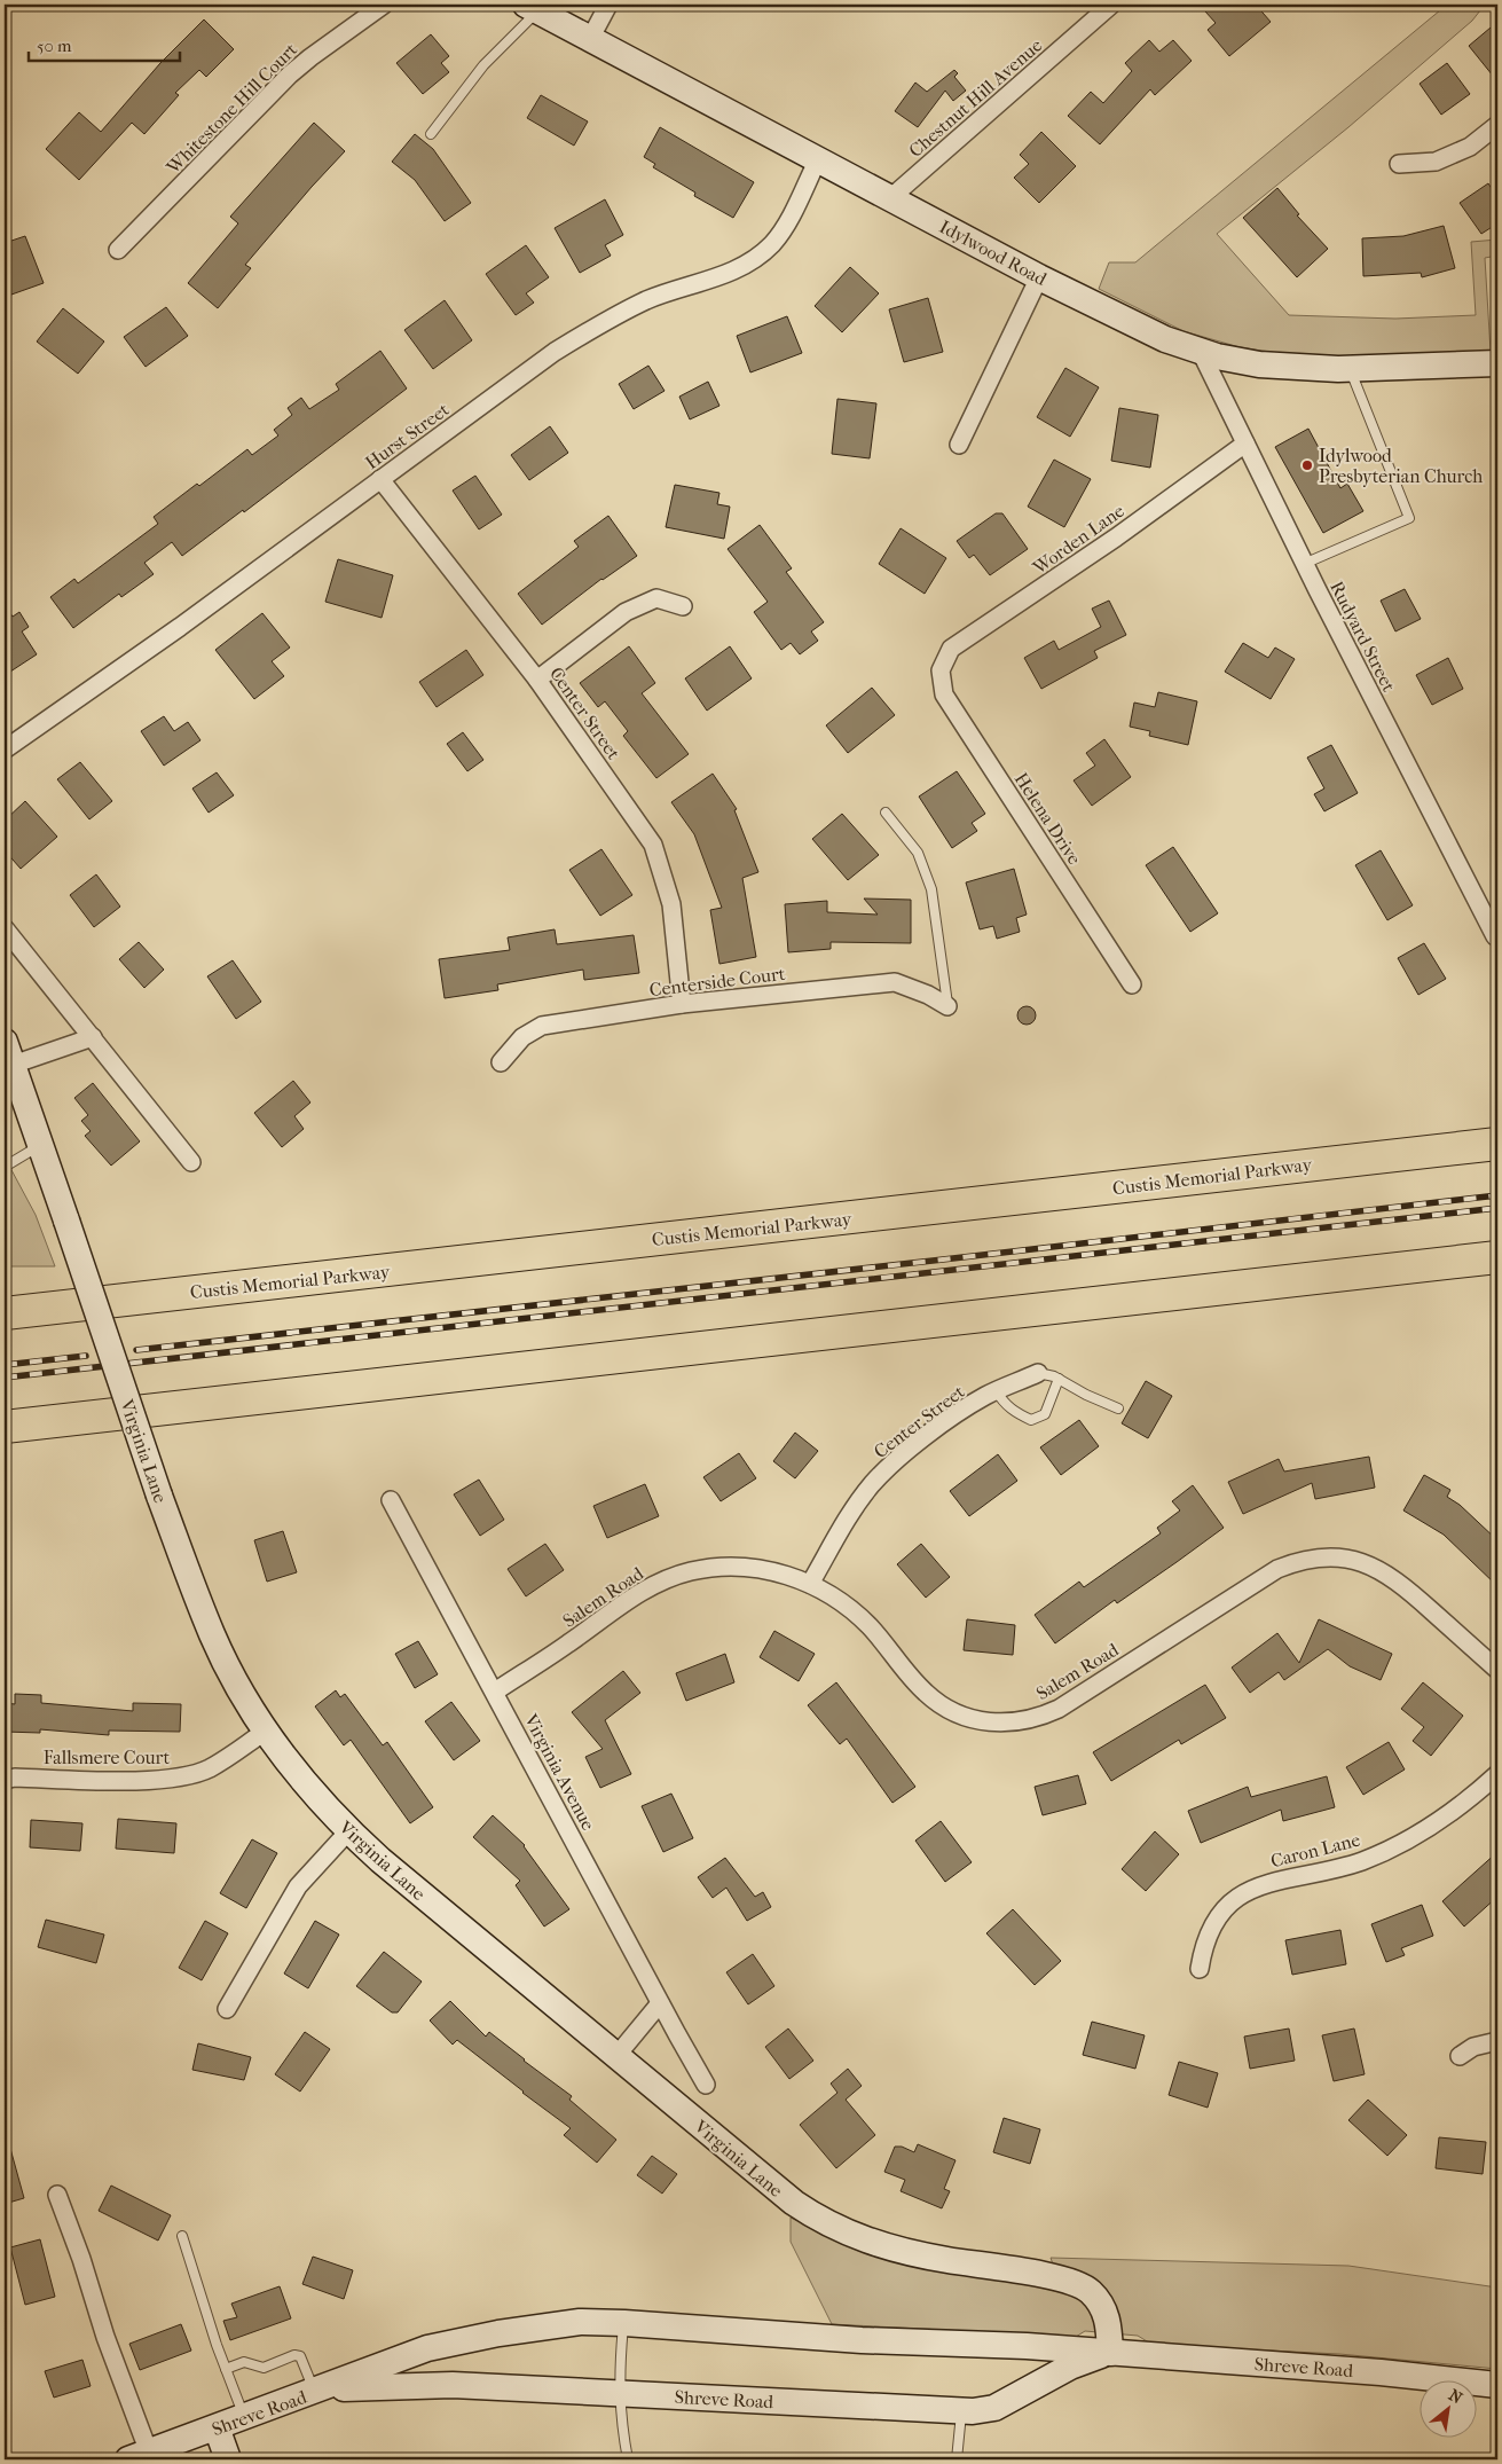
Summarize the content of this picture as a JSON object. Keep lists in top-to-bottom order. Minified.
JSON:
{"streets":{"highway":["Custis Memorial Parkway"],"main road":["Idylwood Road","Virginia Lane","Shreve Road"],"street":["Chestnut Hill Avenue","Whitestone Hill Court","Hurst Street","Worden Lane","Rudyard Street","Center Street","Helena Drive","Centerside Court","Salem Road","Fallsmere Court","Virginia Avenue","Caron Lane"]},"crossings":[["Chestnut Hill Avenue","Idylwood Road"],["Idylwood Road","Hurst Street"],["Idylwood Road","Rudyard Street"],["Hurst Street","Center Street"],["Worden Lane","Rudyard Street"],["Worden Lane","Helena Drive"],["Center Street","Centerside Court"],["Center Street","Salem Road"],["Virginia Lane","Fallsmere Court"],["Virginia Lane","Shreve Road"],["Salem Road","Virginia Avenue"]],"places":["Idylwood Presbyterian Church"],"scale_bar":"50 m","north":"top right"}
